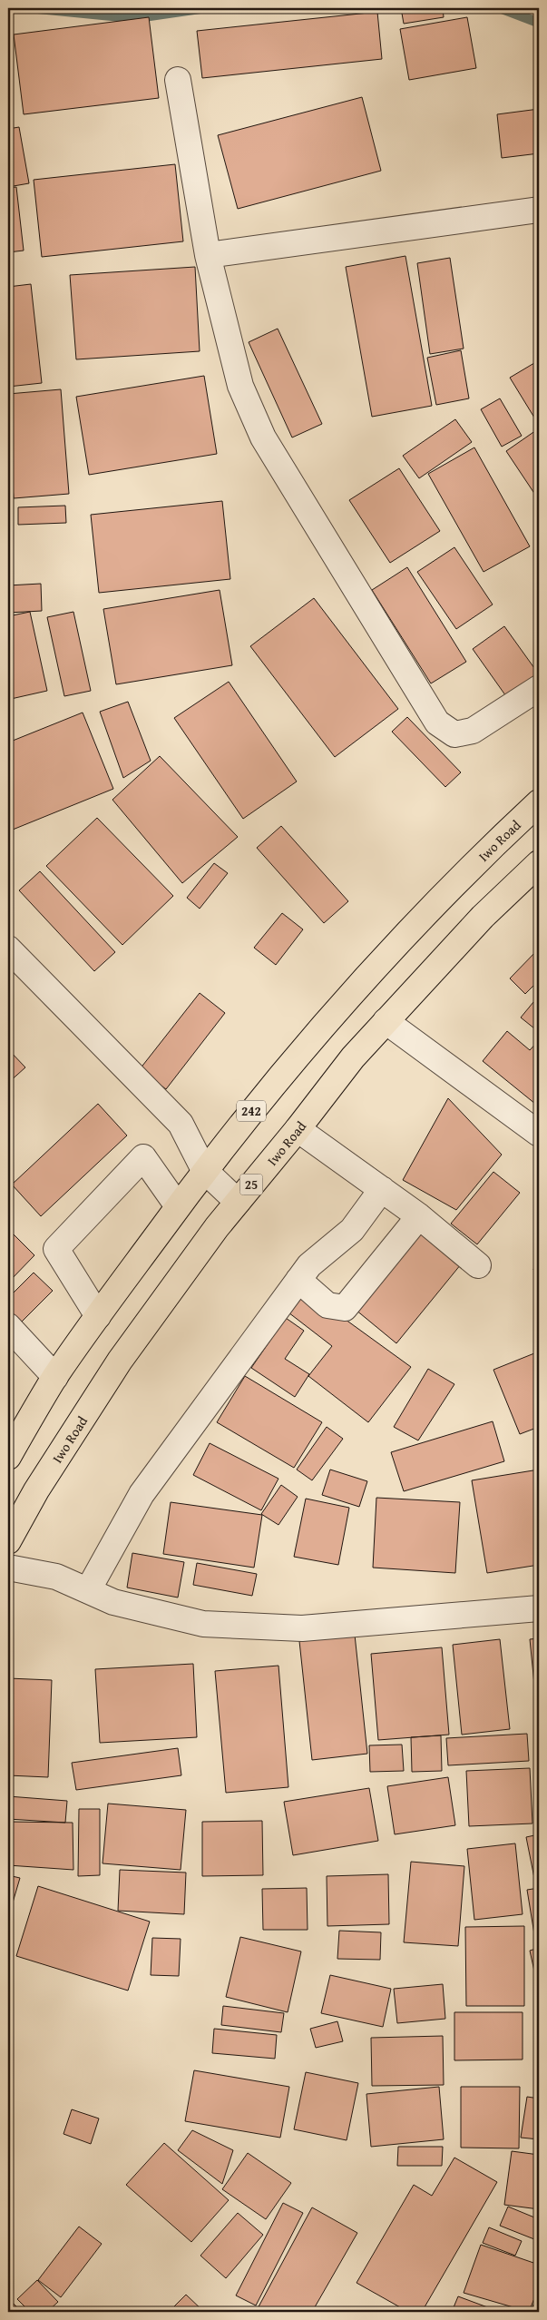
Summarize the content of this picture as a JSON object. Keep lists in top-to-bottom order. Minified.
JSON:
{"streets":{"main road":["Iwo Road","242","25"]}}
